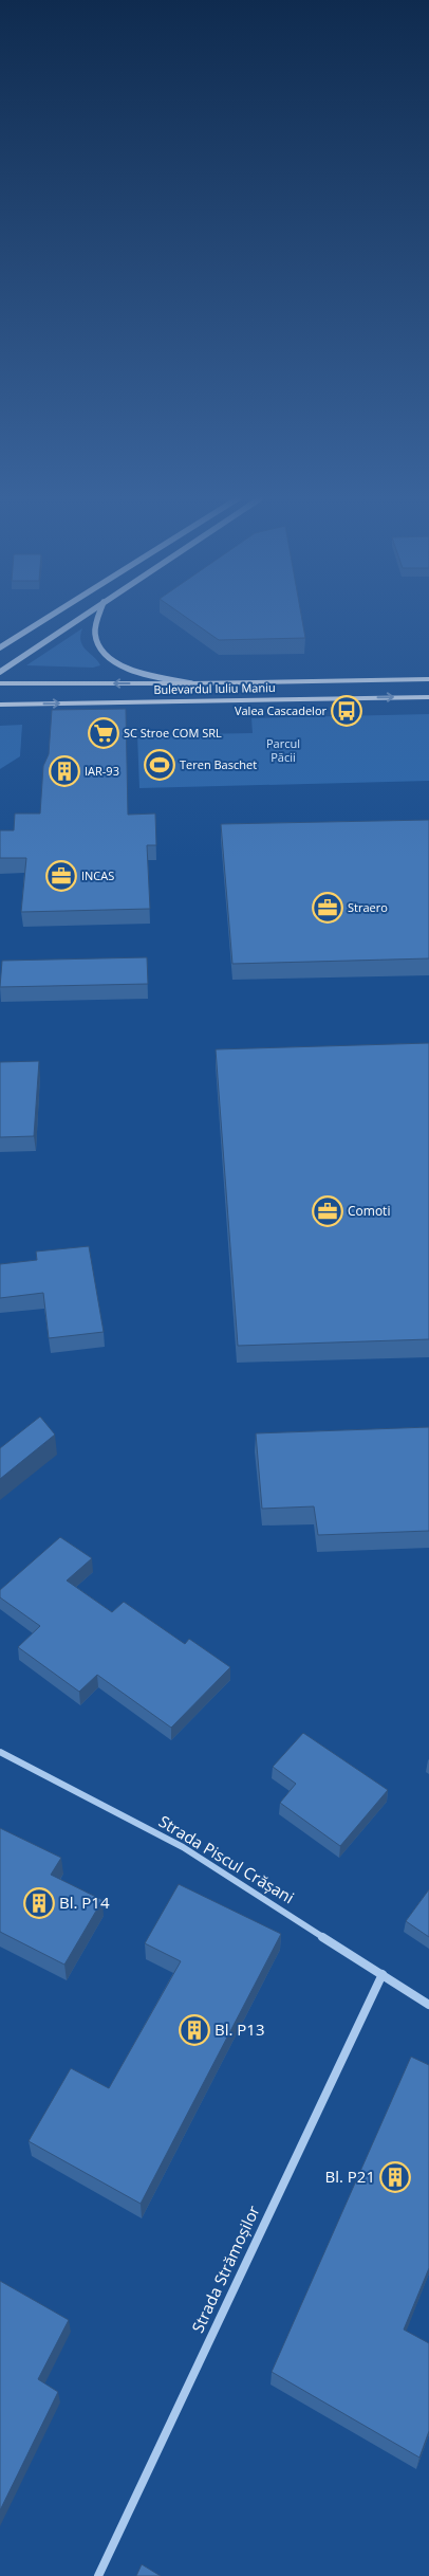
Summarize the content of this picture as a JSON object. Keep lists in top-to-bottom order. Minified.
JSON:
{"streets":{"main road":["Bulevardul Iuliu Maniu"],"street":["Strada Piscul Crășani","Strada Strămoșilor"]},"crossings":[["Strada Piscul Crășani","Strada Strămoșilor"]],"parks":["Parcul Păcii"],"places":{"bus stop":["Valea Cascadelor"],"supermarket":["SC Stroe COM SRL"],"sports":["Teren Baschet"],"building":["IAR-93","Bl. P14","Bl. P13","Bl. P21"],"office":["INCAS","Straero","Comoti"]}}
